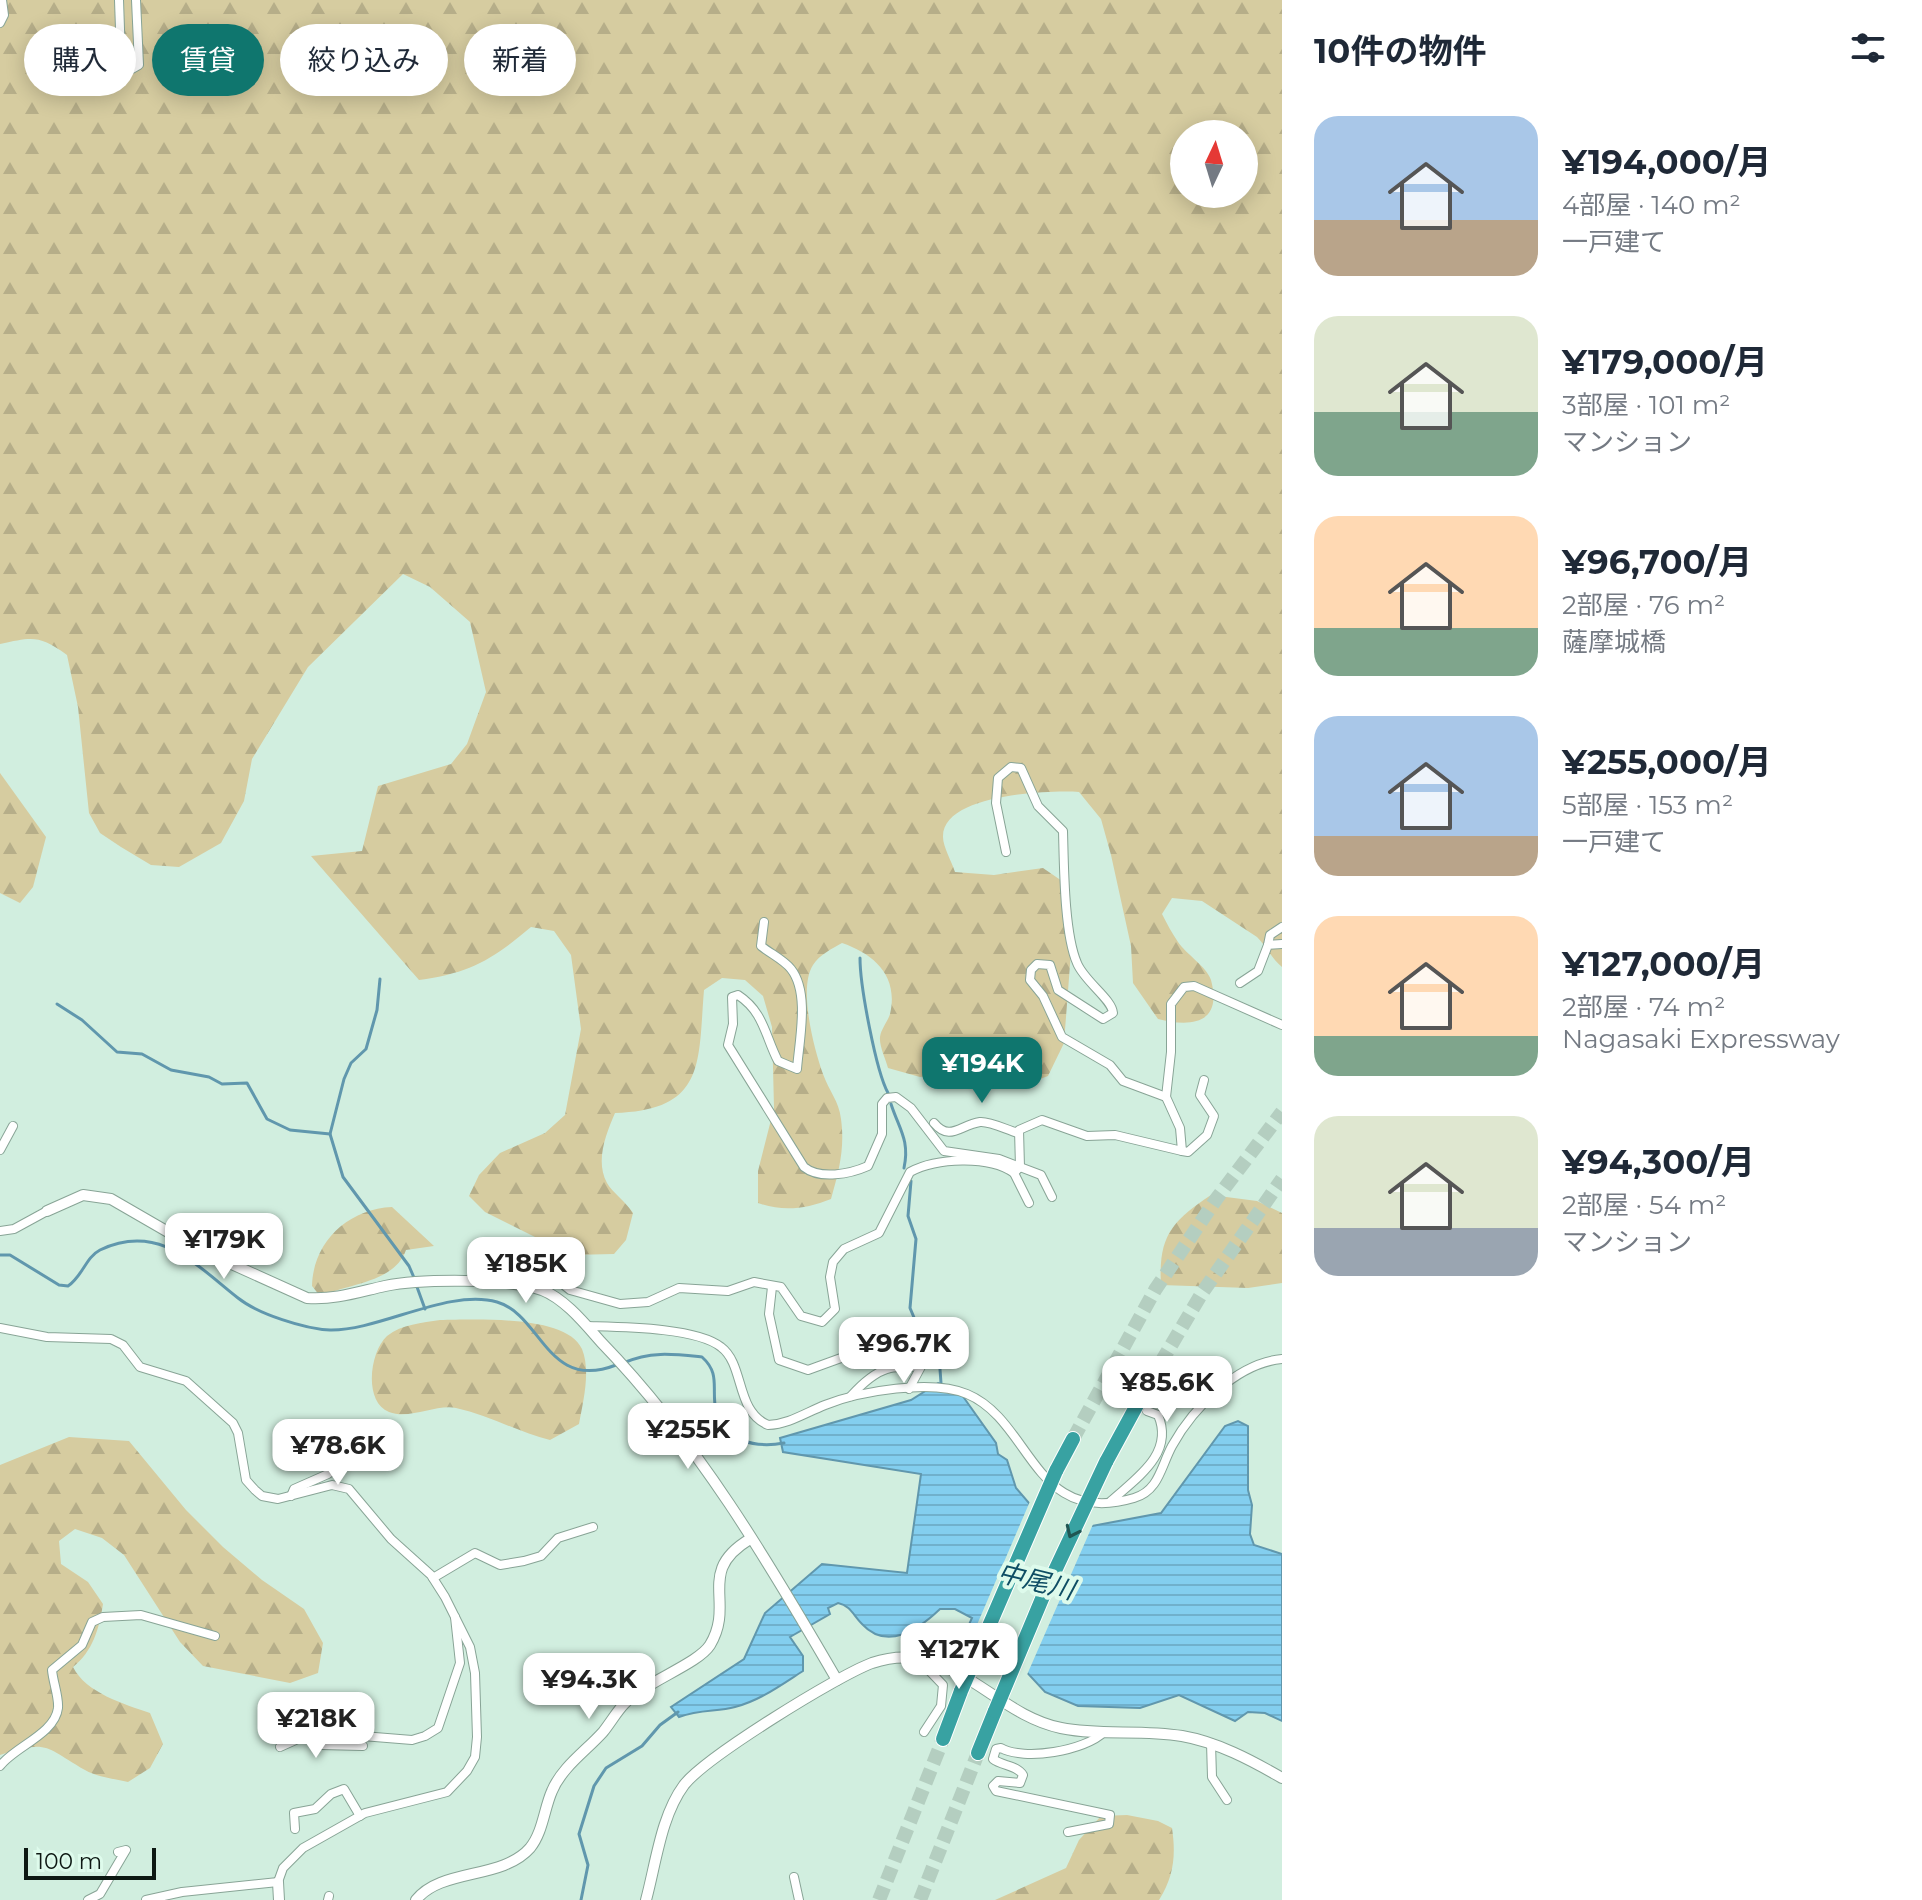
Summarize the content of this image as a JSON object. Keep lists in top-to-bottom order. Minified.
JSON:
{"water":["中尾川"],"scale_bar":"100 m","north":"top","page":{"heading":"10件の物件","chip":["購入","賃貸","絞り込み","新着"],"list":[{"name":"¥194,000/月","note":"4部屋 · 140 m² · 一戸建て"},{"name":"¥179,000/月","note":"3部屋 · 101 m² · マンション"},{"name":"¥96,700/月","note":"2部屋 · 76 m² · 薩摩城橋"},{"name":"¥255,000/月","note":"5部屋 · 153 m² · 一戸建て"},{"name":"¥127,000/月","note":"2部屋 · 74 m² · Nagasaki Expressway"},{"name":"¥94,300/月","note":"2部屋 · 54 m² · マンション"}],"price":["¥194K","¥179K","¥185K","¥96.7K","¥85.6K","¥255K","¥78.6K","¥127K","¥94.3K","¥218K"],"scale":"100 m"}}
